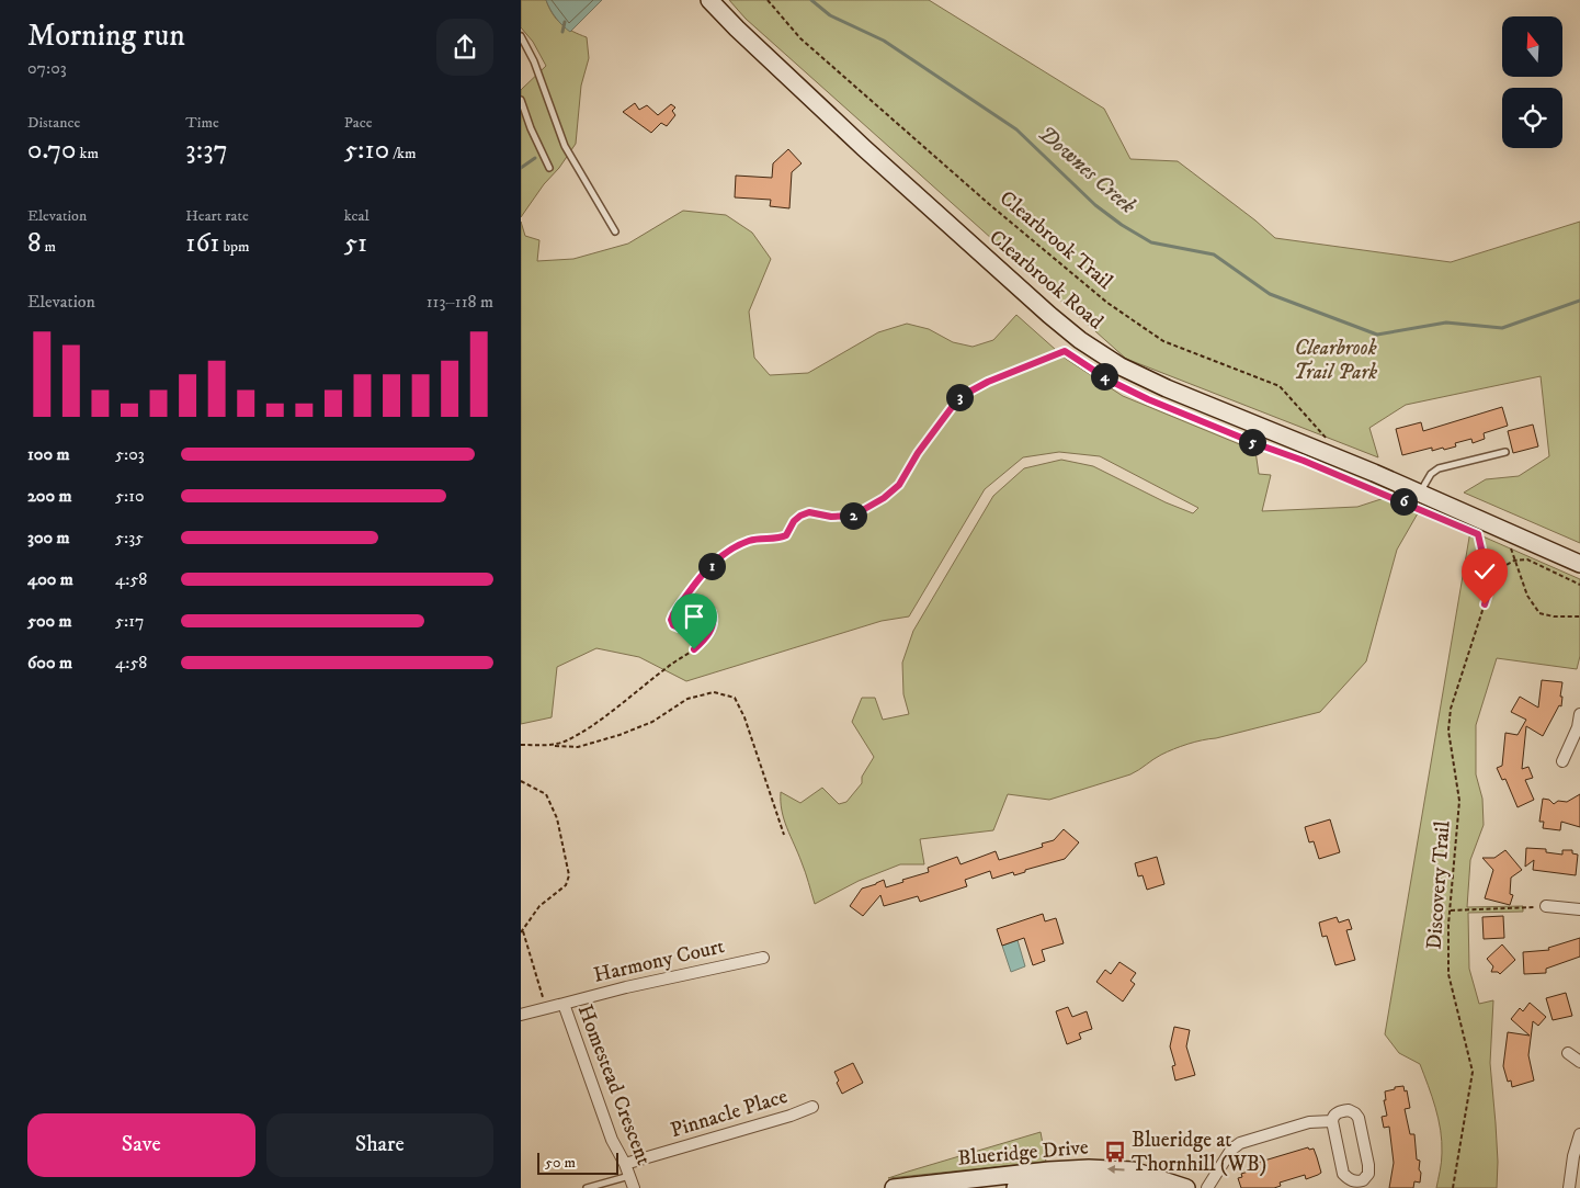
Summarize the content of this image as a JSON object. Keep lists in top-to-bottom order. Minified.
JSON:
{"streets":{"main road":["Clearbrook Road","Blueridge Drive"],"street":["Harmony Court","Homestead Crescent","Pinnacle Place"],"path":["Clearbrook Trail","Discovery Trail"]},"crossings":[["Harmony Court","Homestead Crescent"],["Homestead Crescent","Pinnacle Place"]],"water":["Downes Creek"],"parks":["Clearbrook Trail Park"],"places":{"bus stop":["Blueridge at Thornhill (WB)"]},"scale_bar":"50 m","north":"top","page":{"heading":["Morning run","07:03"],"stats":[["Distance","0.70 km"],["Time","3:37"],["Pace","5:10 /km"],["Elevation","8 m"],["Heart rate","161 bpm"],["kcal","51"]],"chart":["Elevation","113–118 m"],"pins":["4","3","5","6","2","1"],"list":[{"name":"100 m","note":"5:03"},{"name":"200 m","note":"5:10"},{"name":"300 m","note":"5:35"},{"name":"400 m","note":"4:58"},{"name":"500 m","note":"5:17"},{"name":"600 m","note":"4:58"}],"buttons":["Save","Share"],"scale":"50 m"}}
